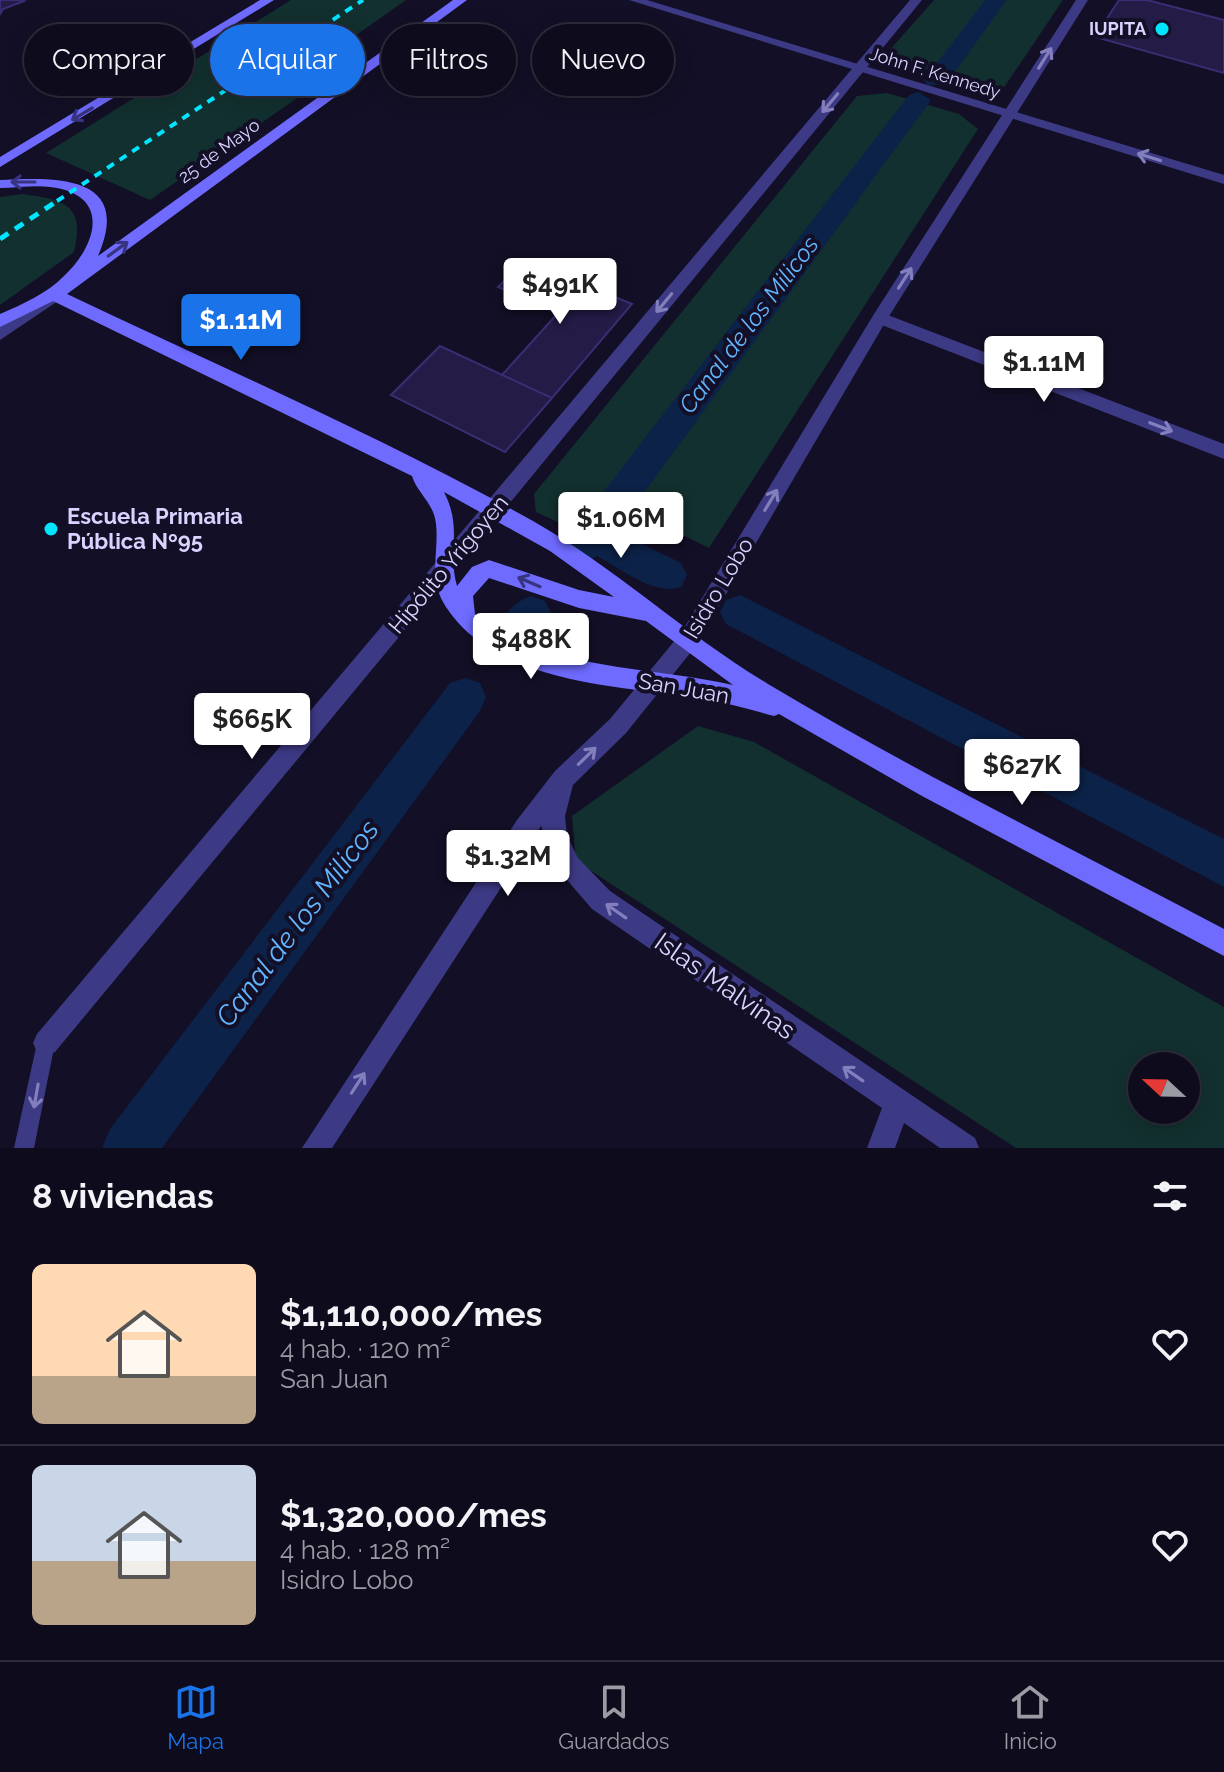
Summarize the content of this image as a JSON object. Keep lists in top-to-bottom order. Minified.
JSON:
{"streets":{"main road":["25 de Mayo","San Juan"],"street":["John F. Kennedy","Hipólito Yrigoyen","Isidro Lobo","Islas Malvinas"]},"crossings":[["John F. Kennedy","Hipólito Yrigoyen"],["John F. Kennedy","Isidro Lobo"],["25 de Mayo","San Juan"],["Hipólito Yrigoyen","San Juan"],["Isidro Lobo","San Juan"],["Isidro Lobo","Islas Malvinas"]],"one_way":["John F. Kennedy","Hipólito Yrigoyen","Isidro Lobo","Islas Malvinas"],"water":["Canal de los Milicos"],"places":["IUPITA","Escuela Primaria Pública Nº95"],"north":"left","page":{"chip":["Comprar","Alquilar","Filtros","Nuevo"],"price":["$491K","$1.11M","$1.11M","$1.06M","$488K","$665K","$627K","$1.32M"],"heading":"8 viviendas","list":[{"name":"$1,110,000/mes","note":"4 hab. · 120 m² · San Juan"},{"name":"$1,320,000/mes","note":"4 hab. · 128 m² · Isidro Lobo"}],"tabs":["Mapa","Guardados","Inicio"]}}
